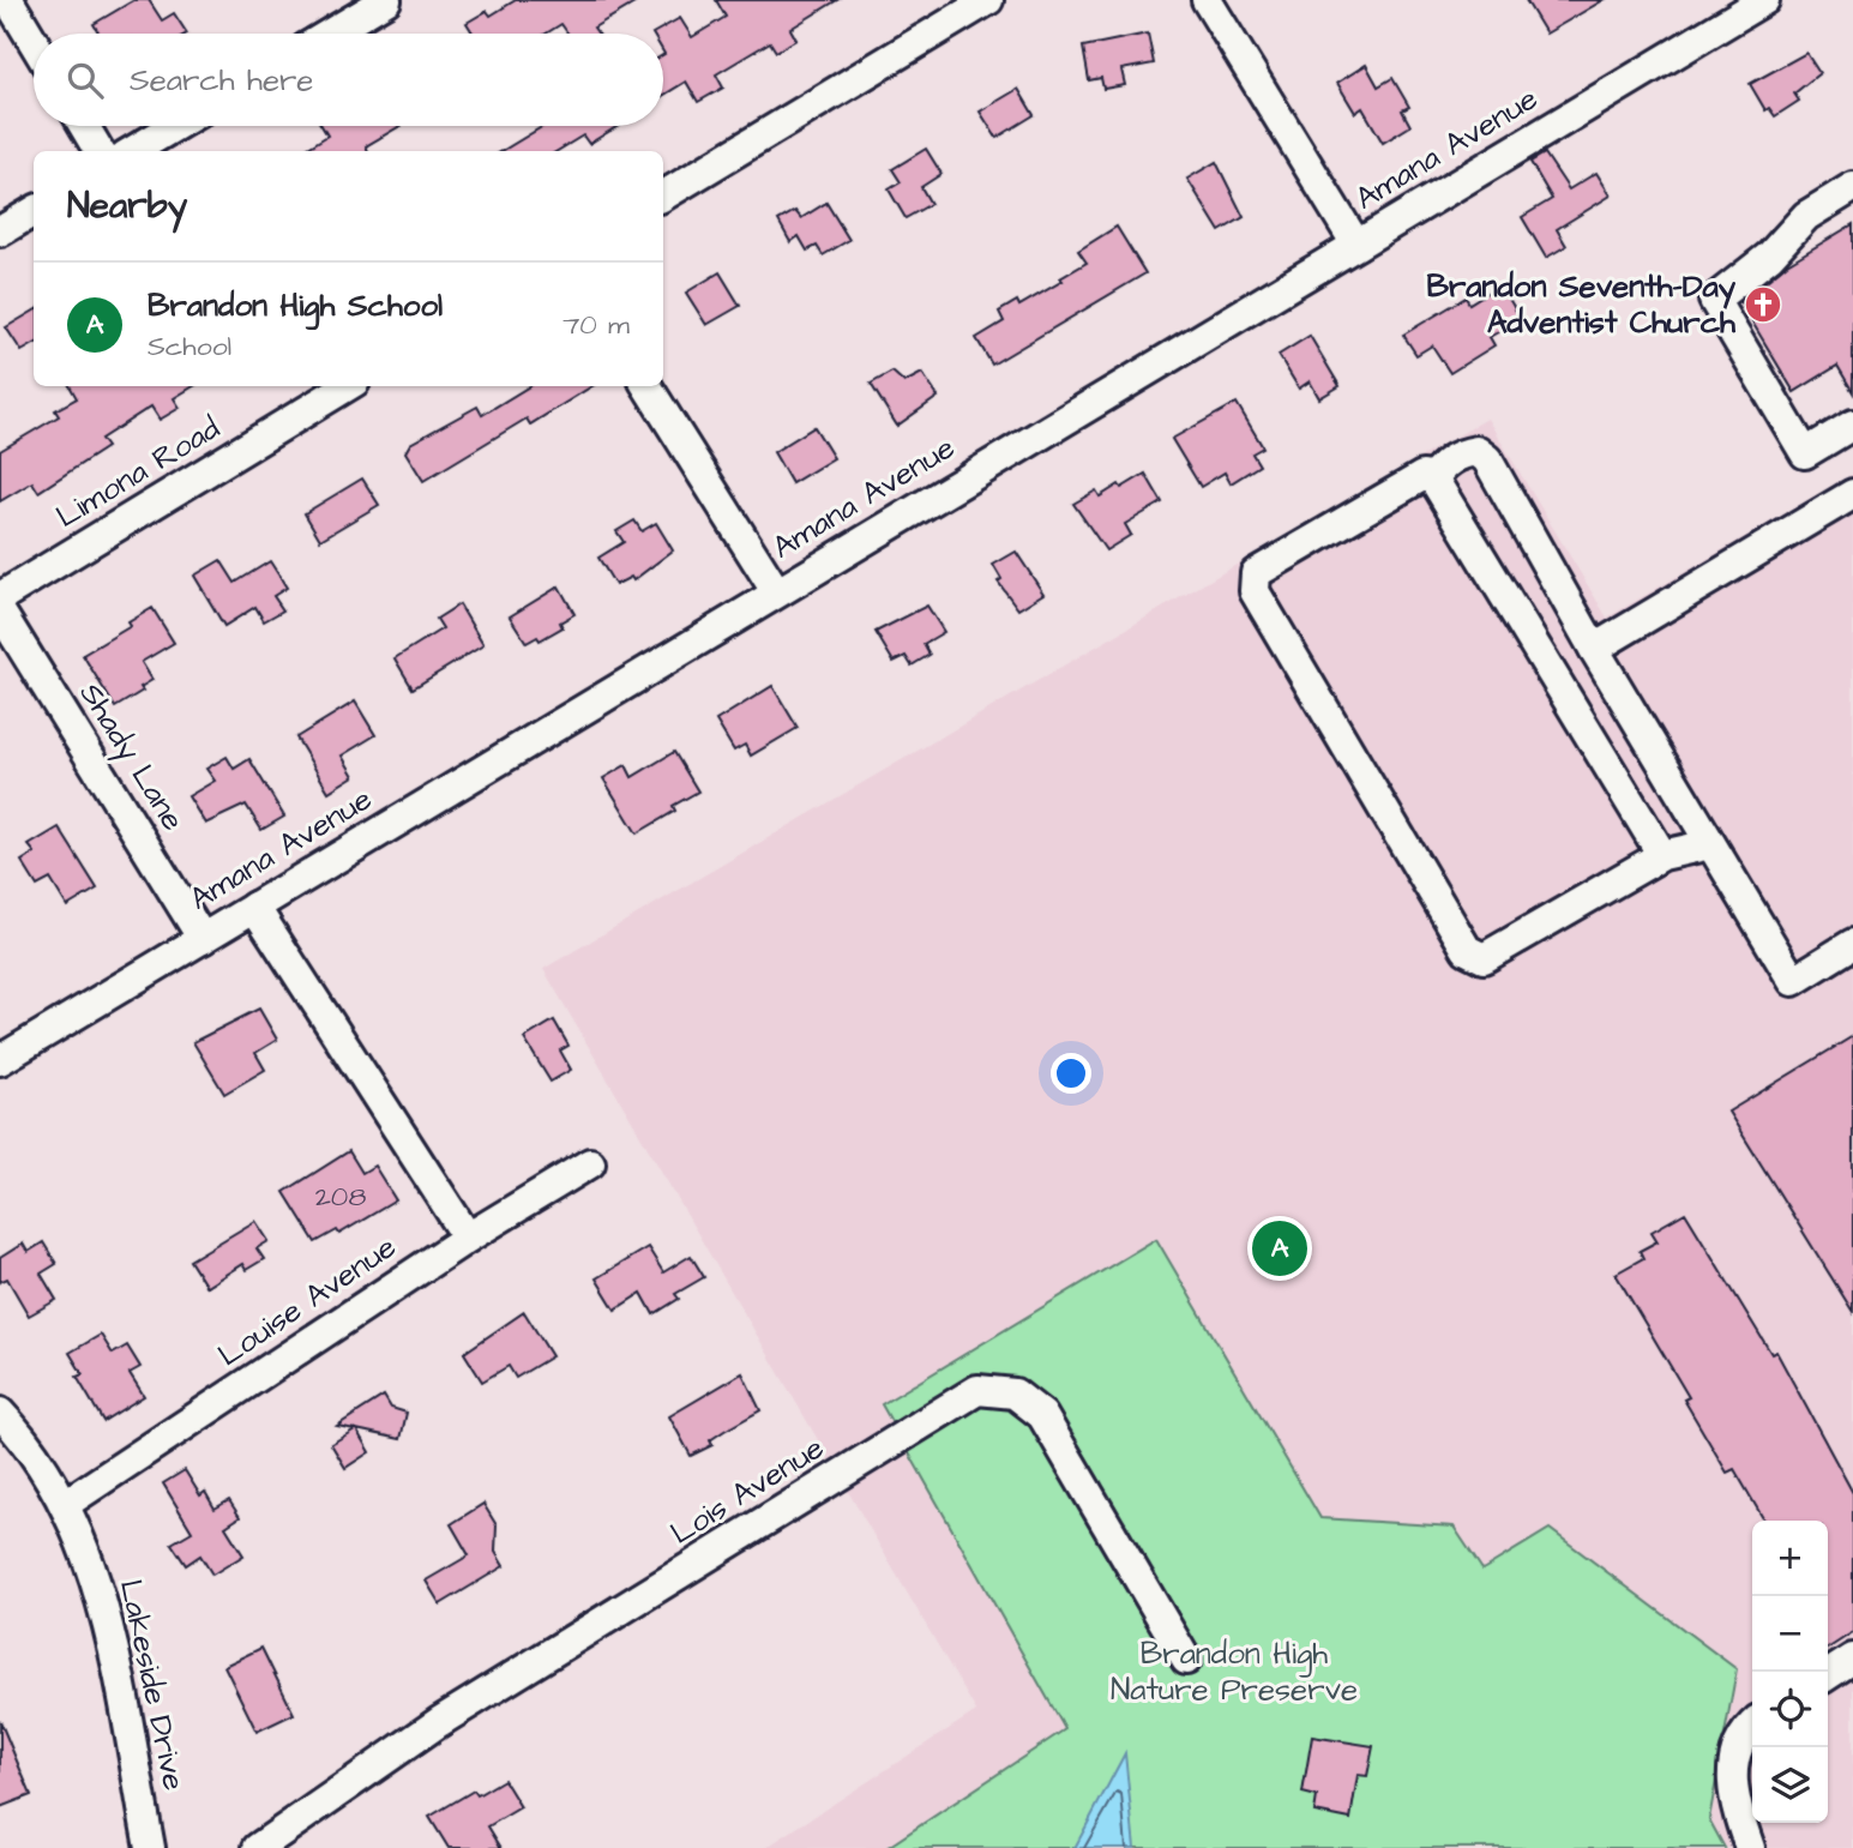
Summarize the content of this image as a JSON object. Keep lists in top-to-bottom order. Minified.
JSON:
{"streets":{"street":["Amana Avenue","Limona Road","Shady Lane","Louise Avenue","Lois Avenue","Lakeside Drive"]},"crossings":[["Amana Avenue","Shady Lane"],["Louise Avenue","Lakeside Drive"]],"parks":["Brandon High Nature Preserve"],"places":{"church":["Brandon Seventh-Day Adventist Church"]},"house_numbers":["208"],"page":{"search":"Search here","heading":"Nearby","list":[{"mark":"A","name":"Brandon High School","note":"School","value":"70 m"}],"pins":"A","map_buttons":["+","−"]}}
